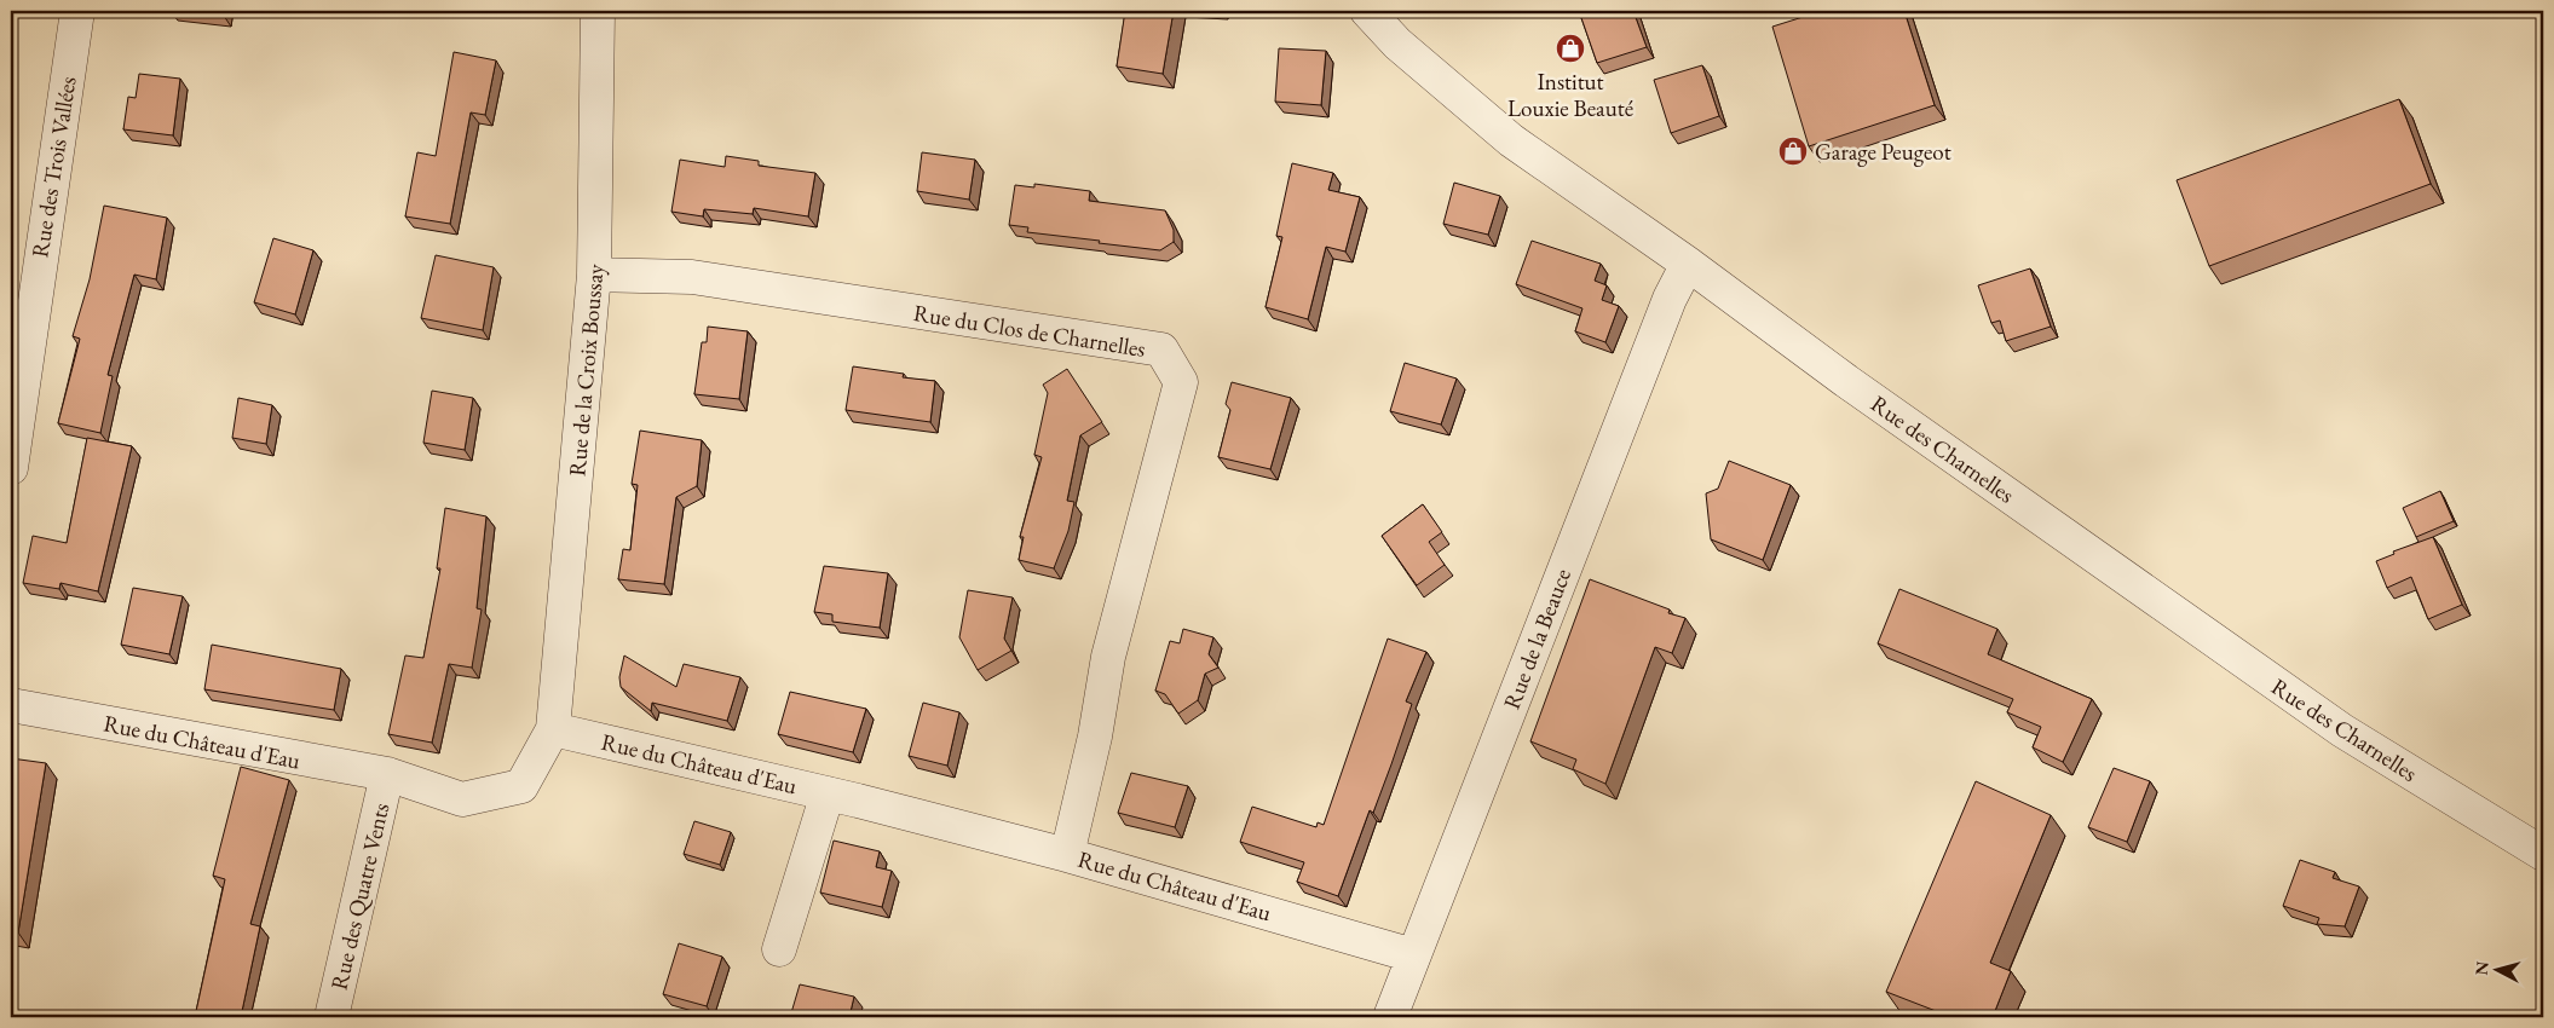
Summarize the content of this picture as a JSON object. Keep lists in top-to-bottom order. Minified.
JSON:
{"streets":{"street":["Rue des Trois Vallées","Rue du Clos de Charnelles","Rue de la Croix Boussay","Rue des Charnelles","Rue de la Beauce","Rue du Château d'Eau","Rue des Quatre Vents"]},"crossings":[["Rue du Clos de Charnelles","Rue de la Croix Boussay"],["Rue du Clos de Charnelles","Rue du Château d'Eau"],["Rue de la Croix Boussay","Rue du Château d'Eau"],["Rue des Charnelles","Rue de la Beauce"],["Rue de la Beauce","Rue du Château d'Eau"],["Rue du Château d'Eau","Rue des Quatre Vents"]],"places":{"shop":["Institut Louxie Beauté","Garage Peugeot"]},"north":"left"}
